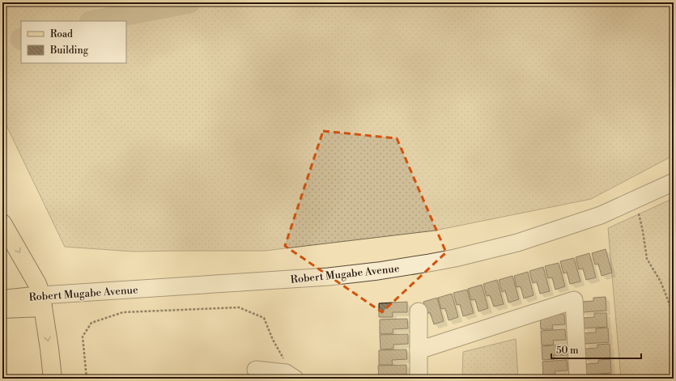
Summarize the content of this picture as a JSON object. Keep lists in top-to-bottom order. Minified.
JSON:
{"streets":{"main road":["Robert Mugabe Avenue"]},"legend":["Road","Building"],"scale_bar":"50 m"}
